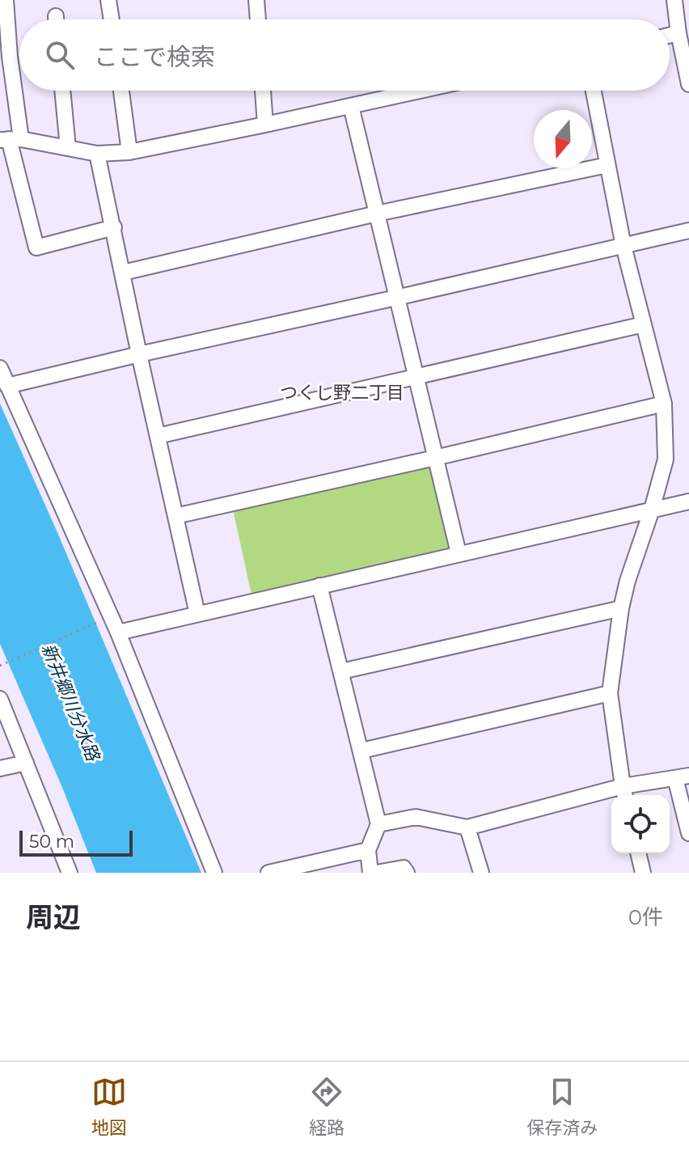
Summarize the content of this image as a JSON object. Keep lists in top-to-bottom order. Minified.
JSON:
{"districts":["つくし野二丁目"],"water":["新井郷川分水路"],"scale_bar":"50 m","north":"bottom","page":{"search":"ここで検索","scale":"50 m","heading":["周辺","0件"],"nav":["地図","経路","保存済み"]}}
